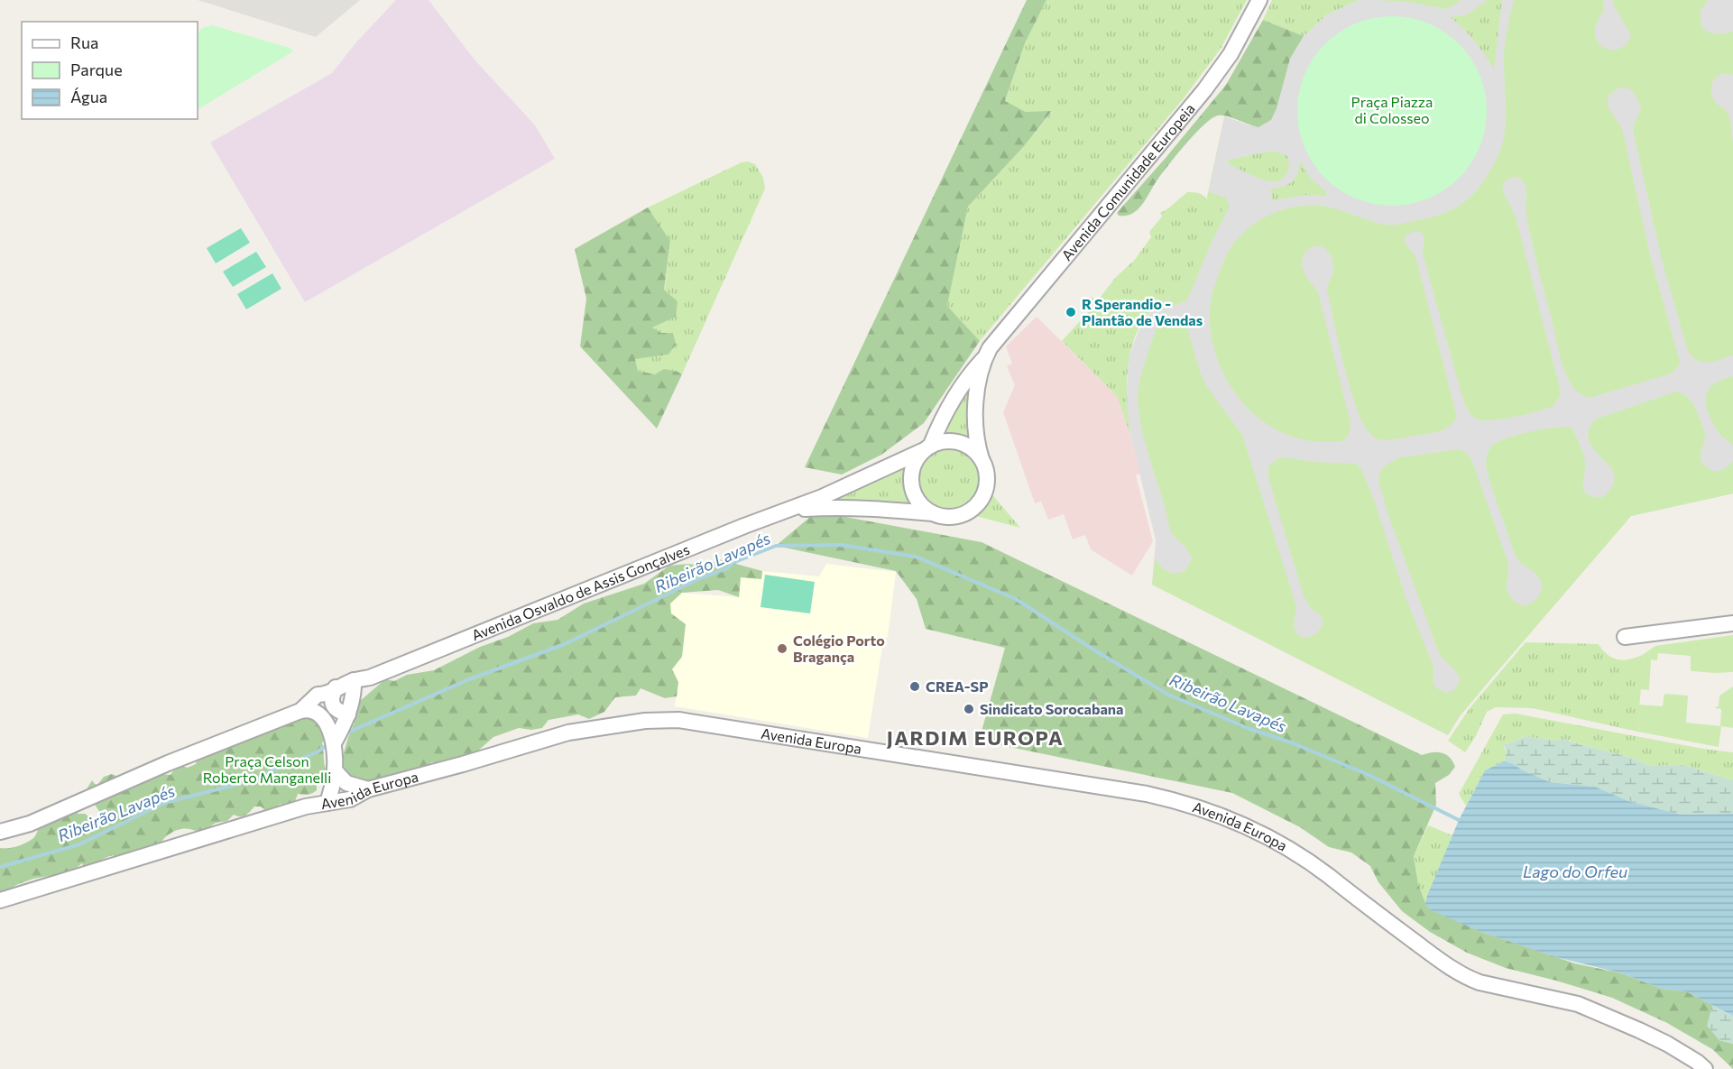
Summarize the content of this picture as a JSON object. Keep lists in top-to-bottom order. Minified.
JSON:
{"streets":{"street":["Avenida Comunidade Europeia","Avenida Osvaldo de Assis Gonçalves","Avenida Europa"]},"crossings":[["Avenida Comunidade Europeia","Avenida Osvaldo de Assis Gonçalves"]],"districts":["JARDIM EUROPA"],"water":["Ribeirão Lavapés","Lago do Orfeu"],"parks":["Praça Piazza di Colosseo","Praça Celson Roberto Manganelli"],"places":["R Sperandio - Plantão de Vendas","Colégio Porto Bragança","CREA-SP","Sindicato Sorocabana"],"legend":["Rua","Parque","Água"]}
